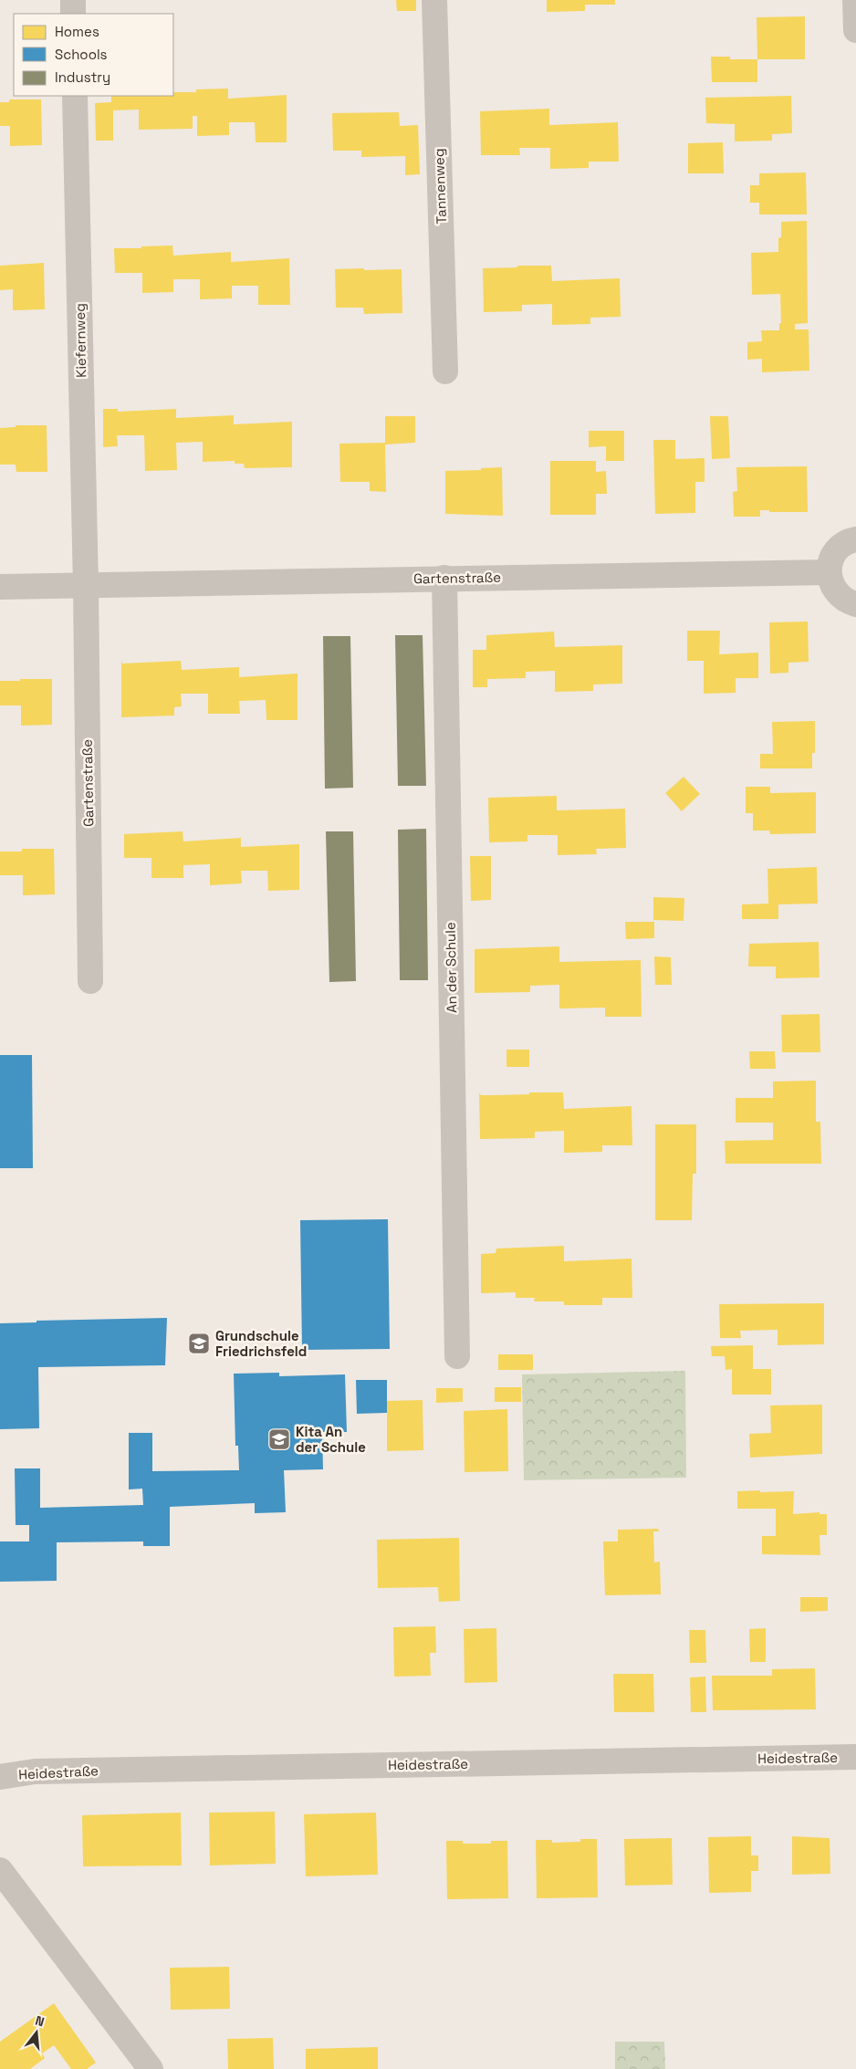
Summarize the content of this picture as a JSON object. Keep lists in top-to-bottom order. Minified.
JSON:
{"streets":{"street":["Tannenweg","Kiefernweg","Gartenstraße","An der Schule","Heidestraße"]},"crossings":[["Kiefernweg","Gartenstraße"],["Gartenstraße","An der Schule"]],"places":{"school or university":["Grundschule Friedrichsfeld","Kita An der Schule"]},"legend":["Homes","Schools","Industry"],"north":"top"}
